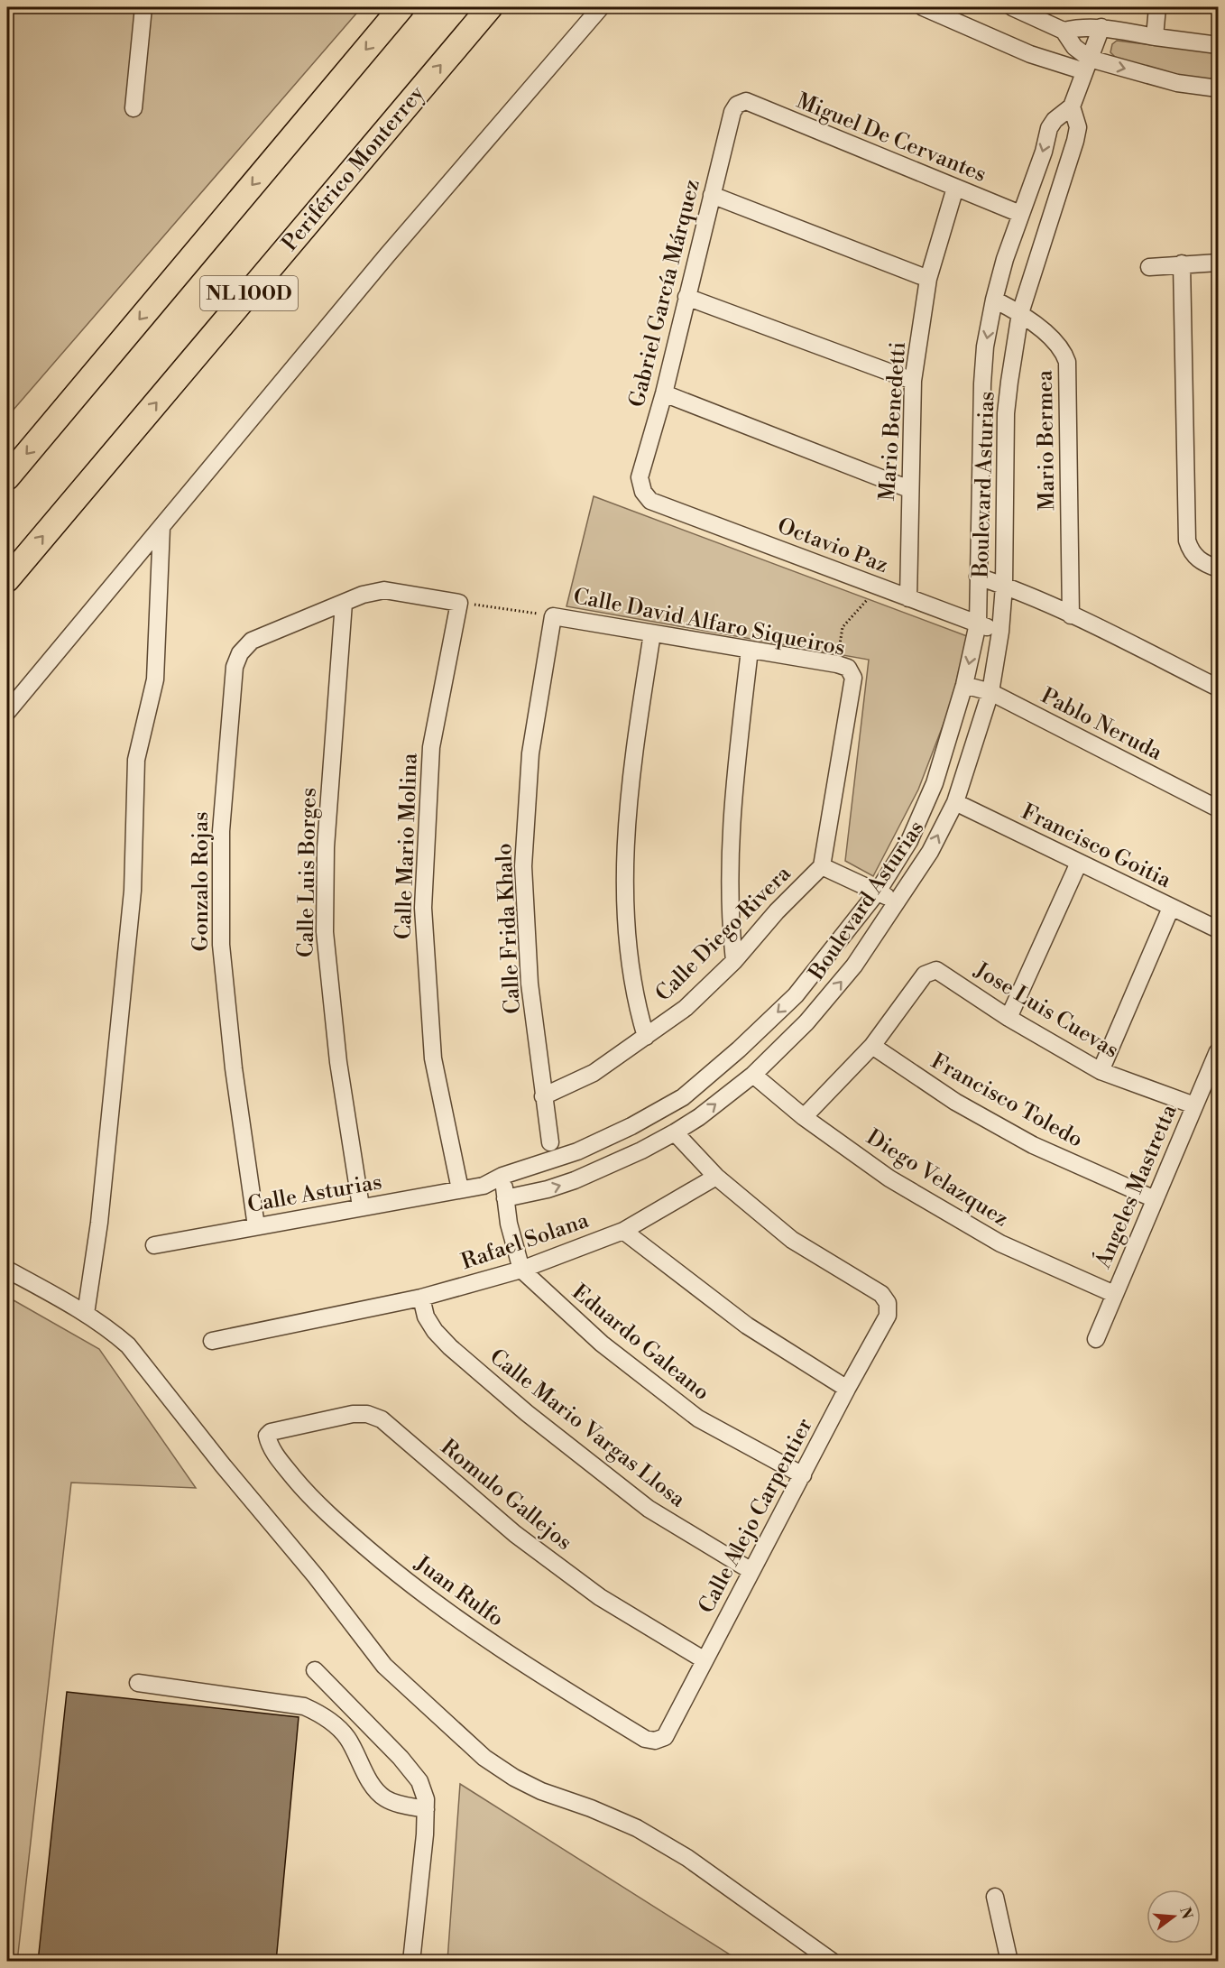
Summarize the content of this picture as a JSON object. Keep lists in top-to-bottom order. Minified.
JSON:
{"streets":{"highway":["Periférico Monterrey","NL 100D"],"street":["Miguel De Cervantes","Gabriel García Márquez","Mario Benedetti","Mario Bermea","Boulevard Asturias","Octavio Paz","Calle David Alfaro Siqueiros","Pablo Neruda","Calle Mario Molina","Francisco Goitia","Calle Luis Borges","Gonzalo Rojas","Calle Frida Khalo","Calle Diego Rivera","Jose Luis Cuevas","Francisco Toledo","Diego Velazquez","Ángeles Mastretta","Calle Asturias","Rafael Solana","Eduardo Galeano","Calle Mario Vargas Llosa","Romulo Gallejos","Calle Alejo Carpentier","Juan Rulfo"]},"crossings":[["Miguel De Cervantes","Gabriel García Márquez"],["Miguel De Cervantes","Mario Benedetti"],["Miguel De Cervantes","Boulevard Asturias"],["Gabriel García Márquez","Octavio Paz"],["Mario Benedetti","Octavio Paz"],["Mario Bermea","Boulevard Asturias"],["Boulevard Asturias","Octavio Paz"],["Boulevard Asturias","Pablo Neruda"],["Boulevard Asturias","Francisco Goitia"],["Boulevard Asturias","Calle Diego Rivera"],["Boulevard Asturias","Diego Velazquez"],["Boulevard Asturias","Calle Asturias"],["Calle David Alfaro Siqueiros","Calle Frida Khalo"],["Calle David Alfaro Siqueiros","Calle Diego Rivera"],["Calle Mario Molina","Gonzalo Rojas"],["Calle Mario Molina","Calle Asturias"],["Calle Luis Borges","Gonzalo Rojas"],["Calle Luis Borges","Calle Asturias"],["Gonzalo Rojas","Calle Asturias"],["Calle Frida Khalo","Calle Diego Rivera"],["Jose Luis Cuevas","Francisco Toledo"],["Jose Luis Cuevas","Ángeles Mastretta"],["Francisco Toledo","Ángeles Mastretta"],["Diego Velazquez","Ángeles Mastretta"],["Rafael Solana","Eduardo Galeano"],["Rafael Solana","Calle Mario Vargas Llosa"],["Rafael Solana","Calle Alejo Carpentier"],["Eduardo Galeano","Calle Alejo Carpentier"],["Calle Mario Vargas Llosa","Calle Alejo Carpentier"],["Romulo Gallejos","Calle Alejo Carpentier"],["Romulo Gallejos","Juan Rulfo"],["Calle Alejo Carpentier","Juan Rulfo"]],"north":"right"}
